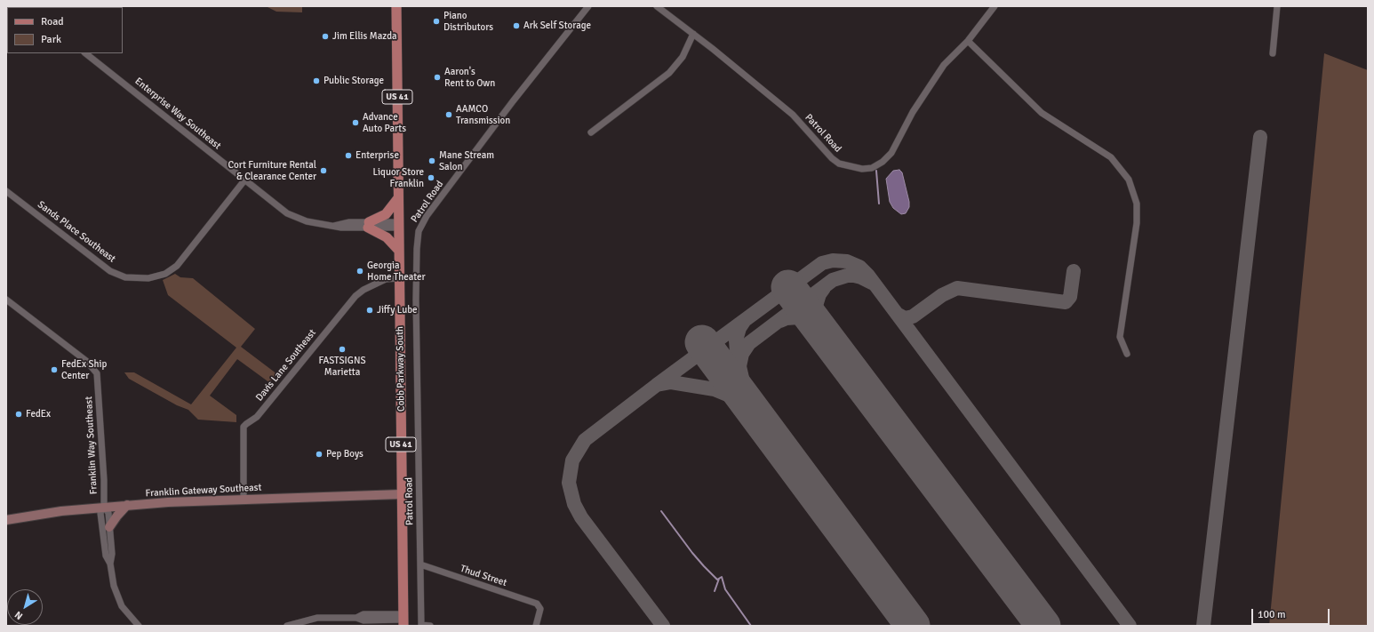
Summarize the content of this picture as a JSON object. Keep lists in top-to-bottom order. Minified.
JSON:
{"streets":{"main road":["US 41","Cobb Parkway South"],"street":["Enterprise Way Southeast","Patrol Road","Sands Place Southeast","Davis Lane Southeast","Franklin Way Southeast","Franklin Gateway Southeast","Thud Street"]},"crossings":[["Enterprise Way Southeast","Sands Place Southeast"],["Enterprise Way Southeast","Cobb Parkway South"],["Patrol Road","Thud Street"],["Davis Lane Southeast","Cobb Parkway South"],["Davis Lane Southeast","Franklin Gateway Southeast"],["Cobb Parkway South","Franklin Gateway Southeast"],["Franklin Way Southeast","Franklin Gateway Southeast"]],"places":["Piano Distributors","Ark Self Storage","Jim Ellis Mazda","Aaron's Rent to Own","Public Storage","AAMCO Transmission","Advance Auto Parts","Enterprise","Mane Stream Salon","Cort Furniture Rental & Clearance Center","Liquor Store Franklin","Georgia Home Theater","Jiffy Lube","FASTSIGNS Marietta","FedEx Ship Center","FedEx","Pep Boys"],"legend":["Road","Park"],"scale_bar":"100 m","north":"bottom left"}
